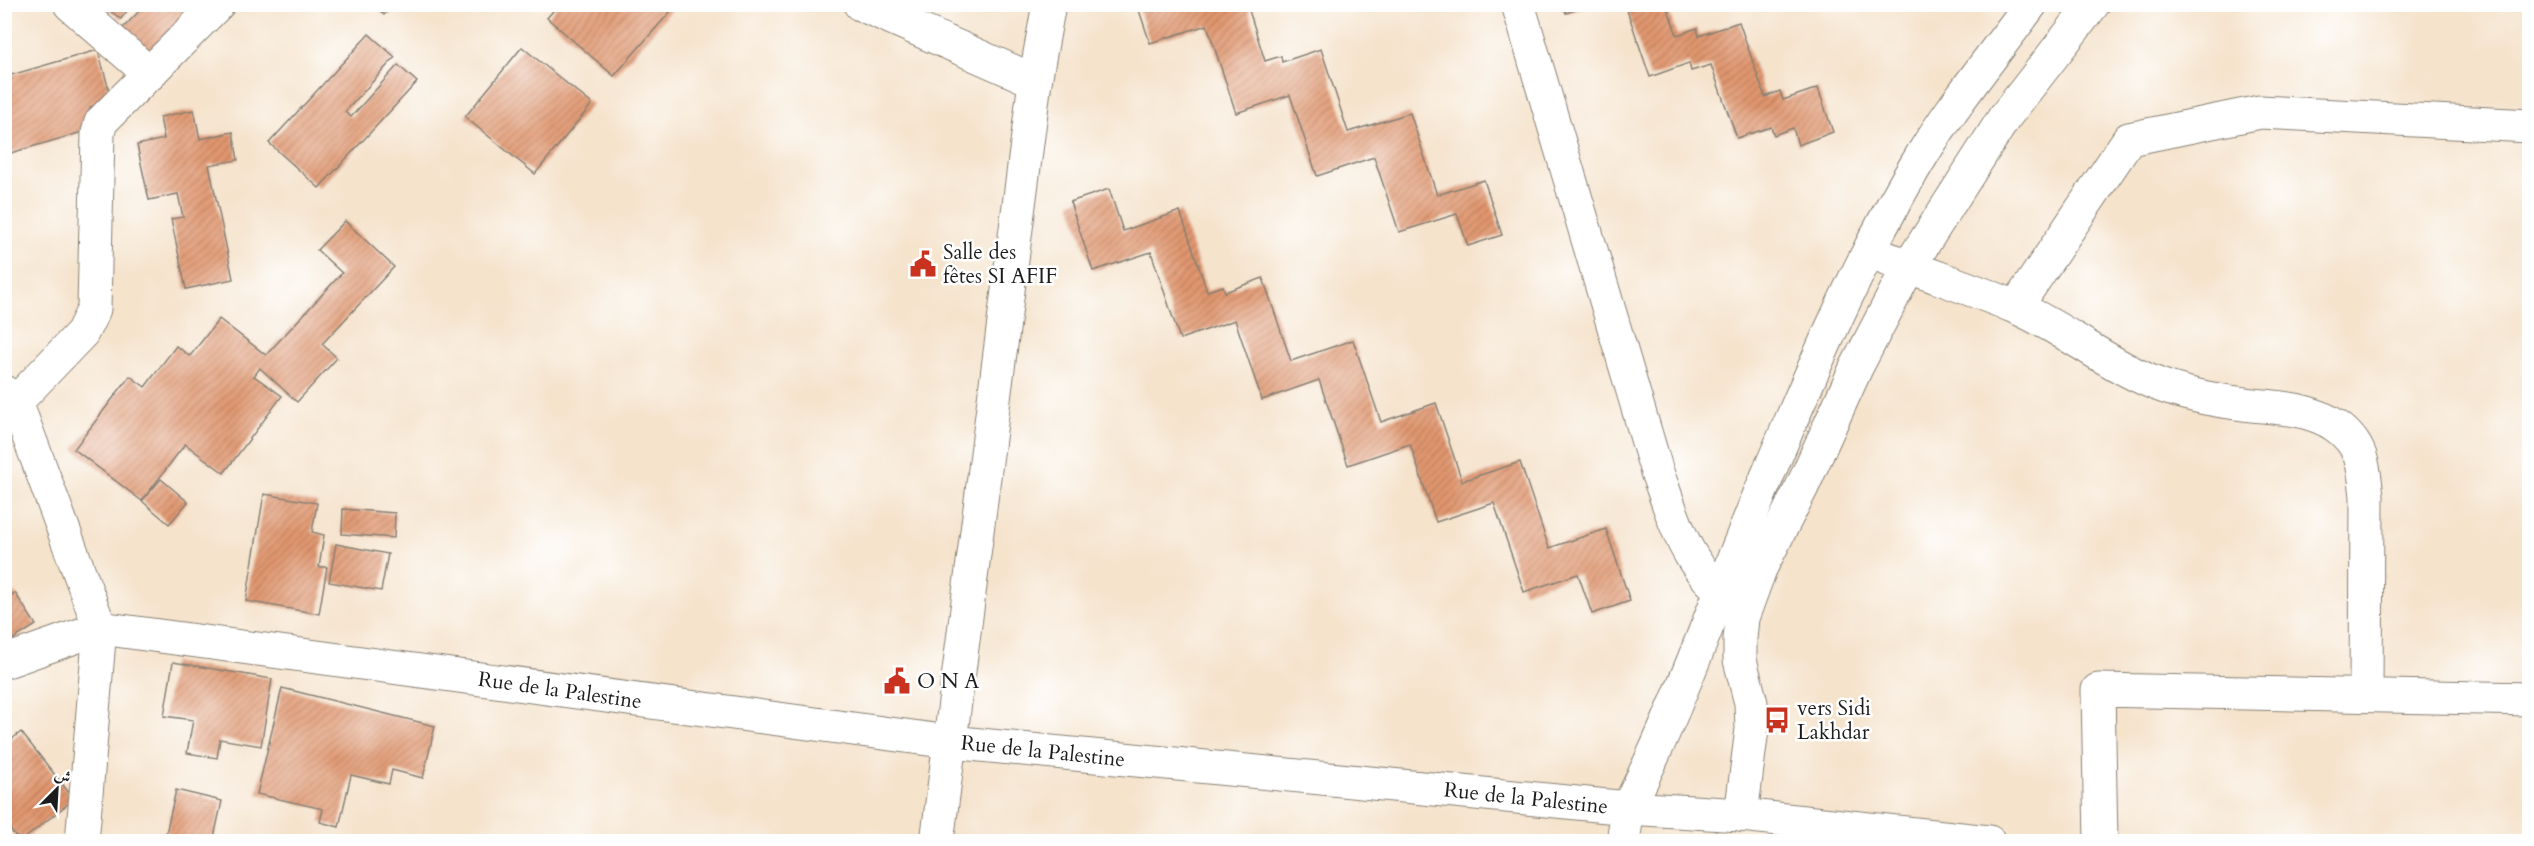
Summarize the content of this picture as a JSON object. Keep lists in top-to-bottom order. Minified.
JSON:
{"streets":{"street":["Rue de la Palestine"]},"places":{"public building":["Salle des fêtes SI AFIF","O N A"],"bus stop":["vers Sidi Lakhdar"]},"north":"top right"}
